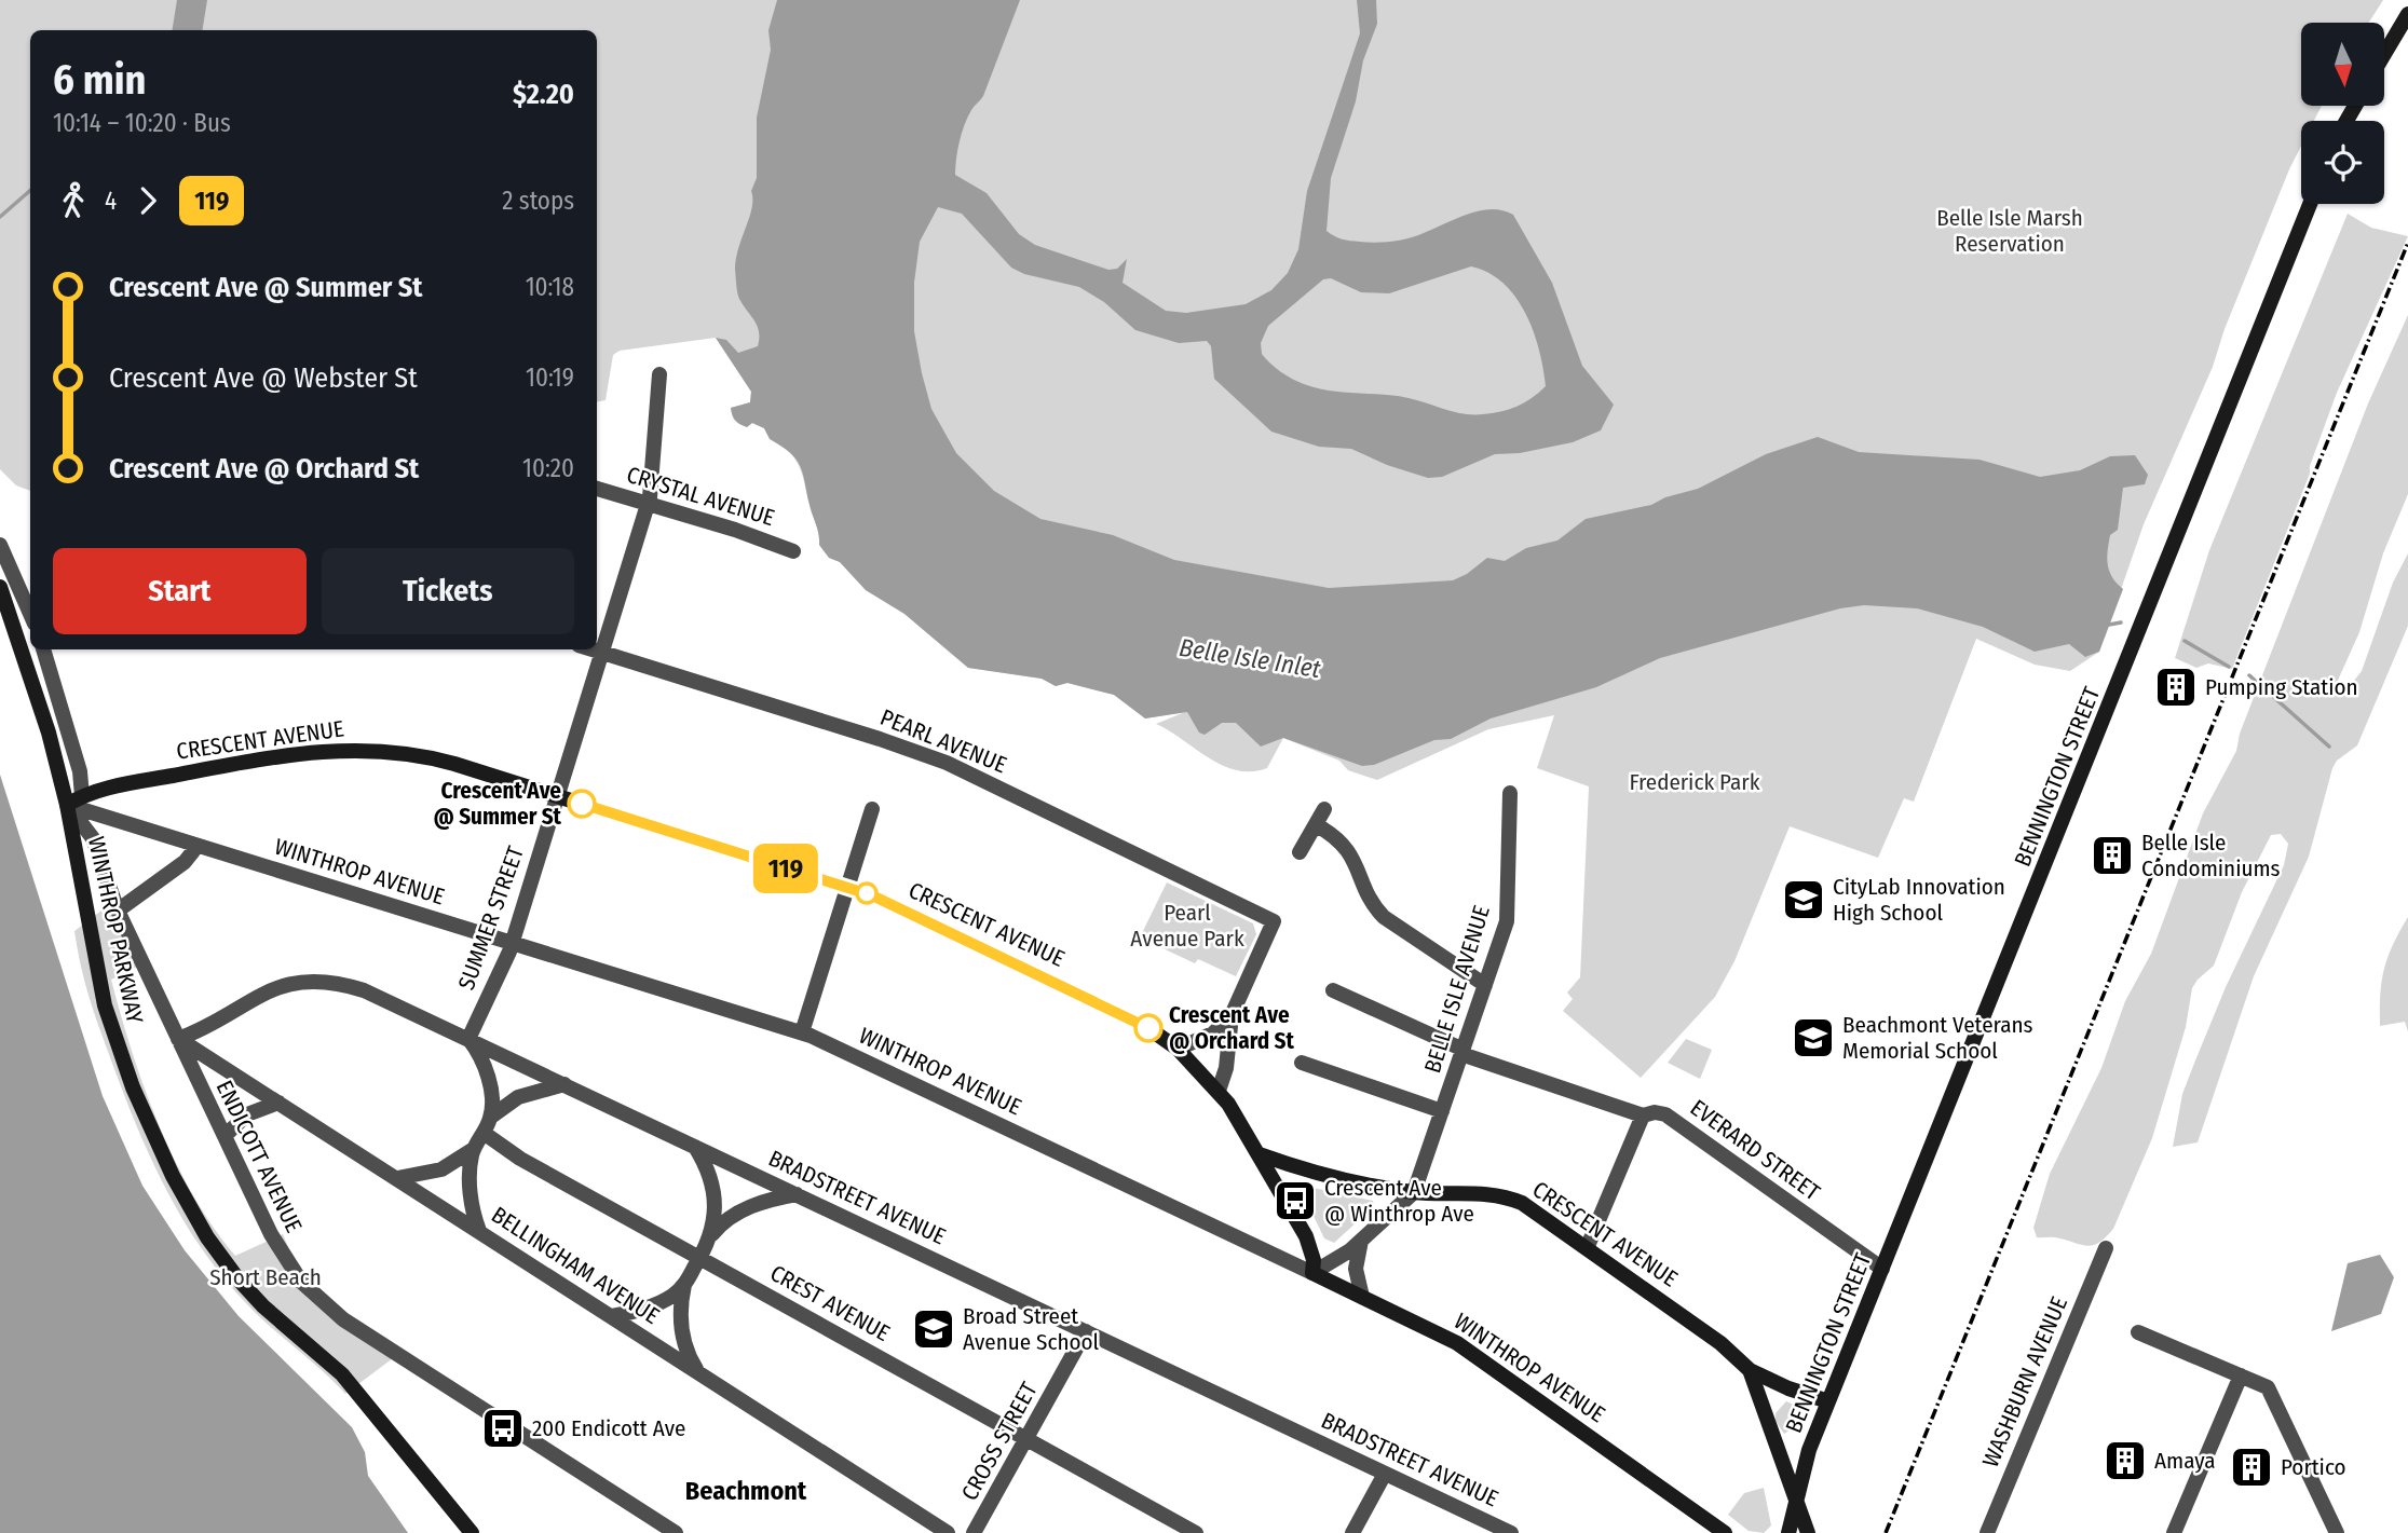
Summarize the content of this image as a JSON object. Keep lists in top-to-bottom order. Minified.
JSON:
{"streets":{"street":["CRYSTAL AVENUE","CRESCENT AVENUE","PEARL AVENUE","BENNINGTON STREET","WINTHROP AVENUE","SUMMER STREET","WINTHROP PARKWAY","BELLE ISLE AVENUE","EVERARD STREET","ENDICOTT AVENUE","BRADSTREET AVENUE","BELLINGHAM AVENUE","CREST AVENUE","WASHBURN AVENUE","CROSS STREET"]},"crossings":[["CRYSTAL AVENUE","SUMMER STREET"],["CRESCENT AVENUE","BENNINGTON STREET"],["CRESCENT AVENUE","WINTHROP AVENUE"],["CRESCENT AVENUE","SUMMER STREET"],["CRESCENT AVENUE","WINTHROP PARKWAY"],["CRESCENT AVENUE","BELLE ISLE AVENUE"],["CRESCENT AVENUE","ENDICOTT AVENUE"],["PEARL AVENUE","SUMMER STREET"],["BENNINGTON STREET","EVERARD STREET"],["WINTHROP AVENUE","SUMMER STREET"],["WINTHROP AVENUE","WINTHROP PARKWAY"],["WINTHROP AVENUE","ENDICOTT AVENUE"],["SUMMER STREET","BRADSTREET AVENUE"],["WINTHROP PARKWAY","ENDICOTT AVENUE"],["BELLE ISLE AVENUE","EVERARD STREET"],["ENDICOTT AVENUE","BRADSTREET AVENUE"],["ENDICOTT AVENUE","BELLINGHAM AVENUE"],["BRADSTREET AVENUE","BELLINGHAM AVENUE"],["BRADSTREET AVENUE","CROSS STREET"],["CREST AVENUE","CROSS STREET"]],"districts":["Beachmont"],"water":["Belle Isle Inlet"],"parks":["Belle Isle Marsh Reservation","Frederick Park","Pearl Avenue Park","Short Beach"],"places":{"building":["Pumping Station","Belle Isle Condominiums","Amaya","Portico"],"other":["Crescent Ave @ Summer St","Crescent Ave @ Orchard St"],"school or university":["CityLab Innovation High School","Beachmont Veterans Memorial School","Broad Street Avenue School"],"bus stop":["Crescent Ave @ Winthrop Ave","200 Endicott Ave"]},"lines":["bus line 119"],"north":"bottom","page":{"on_map":"119","heading":["6 min","10:14 – 10:20 · Bus","$2.20"],"legs":["4","119","2 stops"],"list":[{"name":"Crescent Ave @ Summer St","value":"10:18"},{"name":"Crescent Ave @ Webster St","value":"10:19"},{"name":"Crescent Ave @ Orchard St","value":"10:20"}],"buttons":["Start","Tickets"]}}
